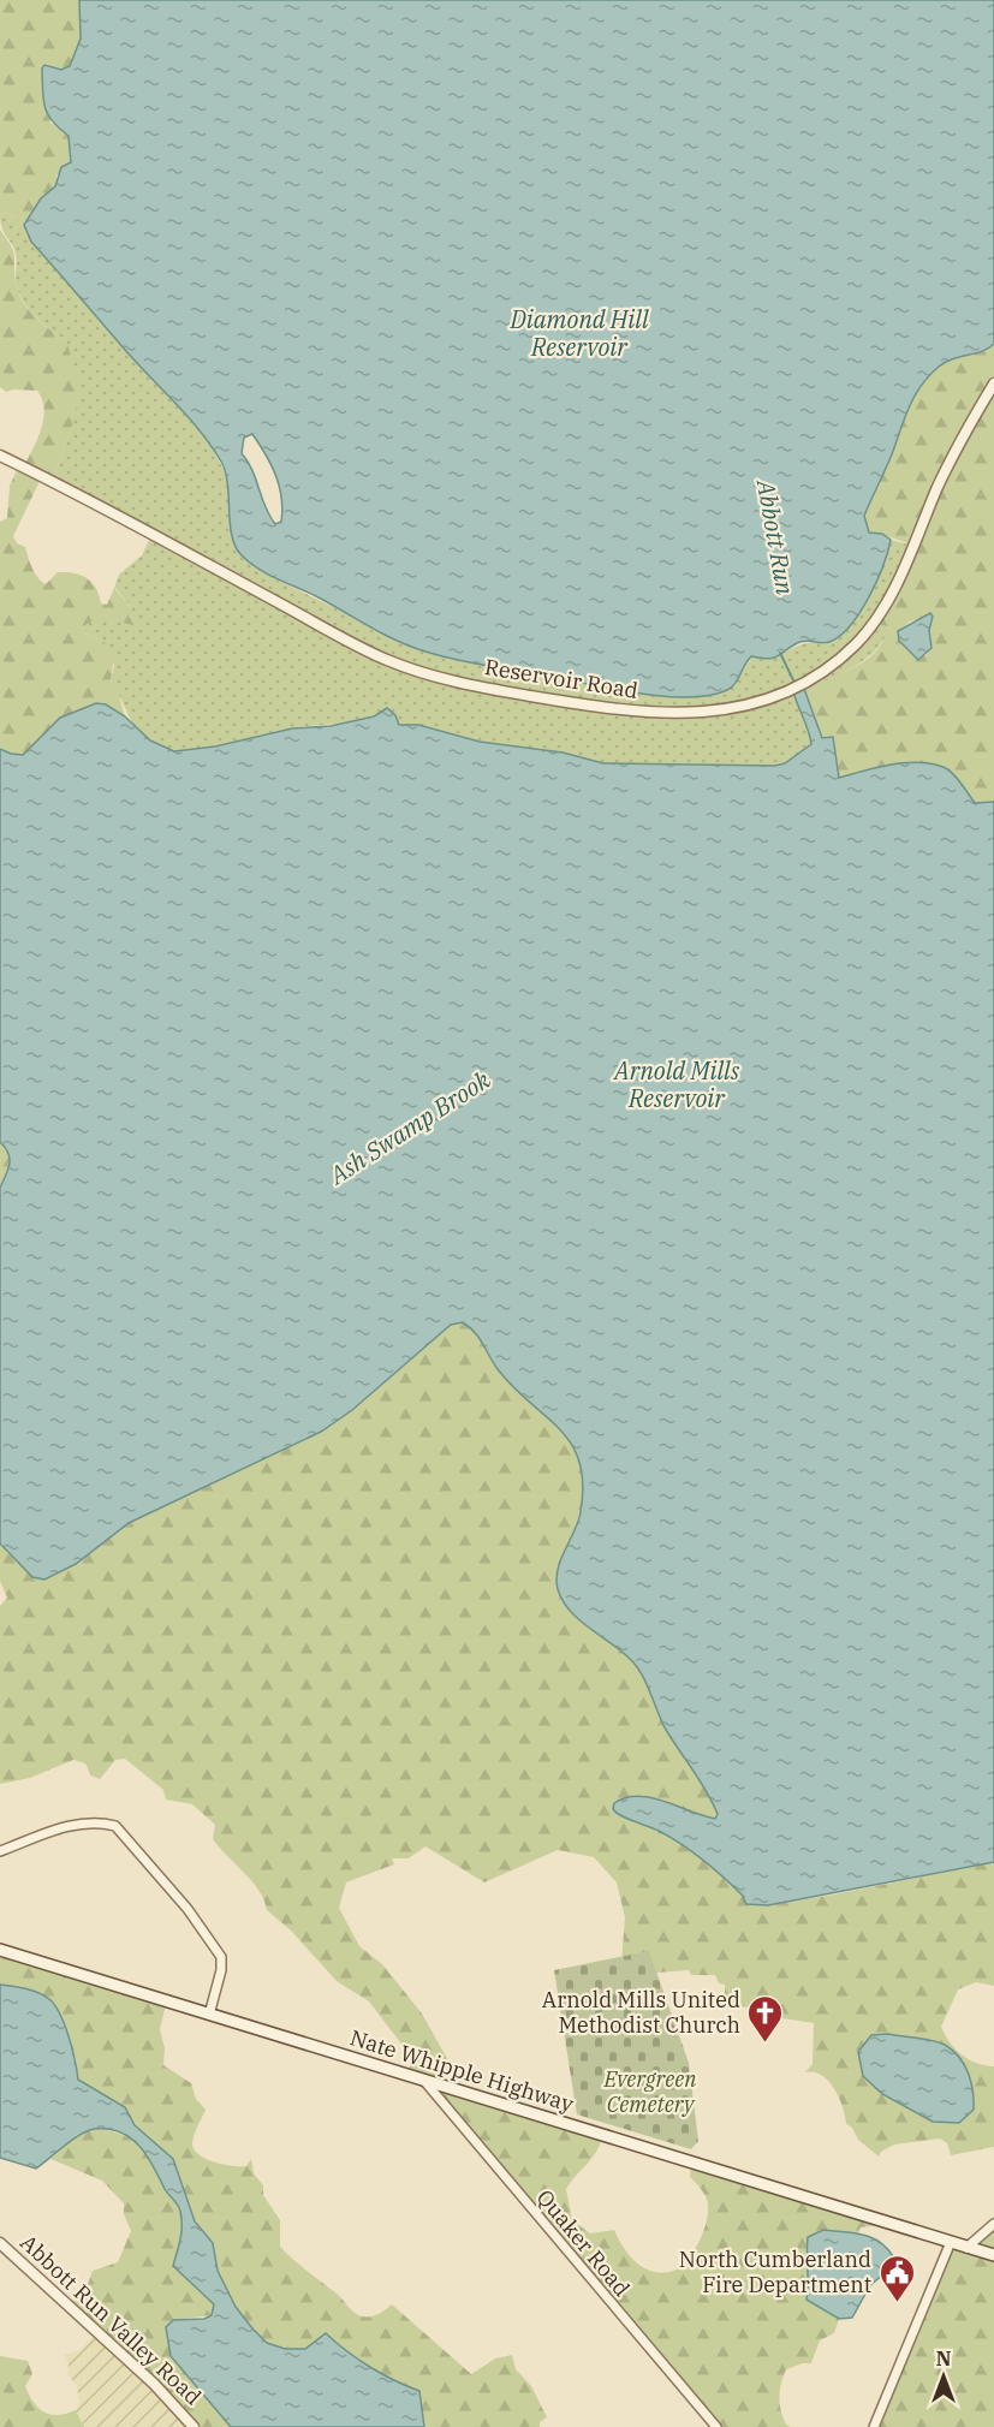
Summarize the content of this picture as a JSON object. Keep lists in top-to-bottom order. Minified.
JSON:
{"streets":{"main road":["Nate Whipple Highway"],"street":["Reservoir Road","Quaker Road","Abbott Run Valley Road"]},"crossings":[["Nate Whipple Highway","Quaker Road"]],"water":["Diamond Hill Reservoir","Abbott Run","Arnold Mills Reservoir","Ash Swamp Brook"],"parks":["Evergreen Cemetery"],"places":{"church":["Arnold Mills United Methodist Church"],"public building":["North Cumberland Fire Department"]},"north":"top"}
